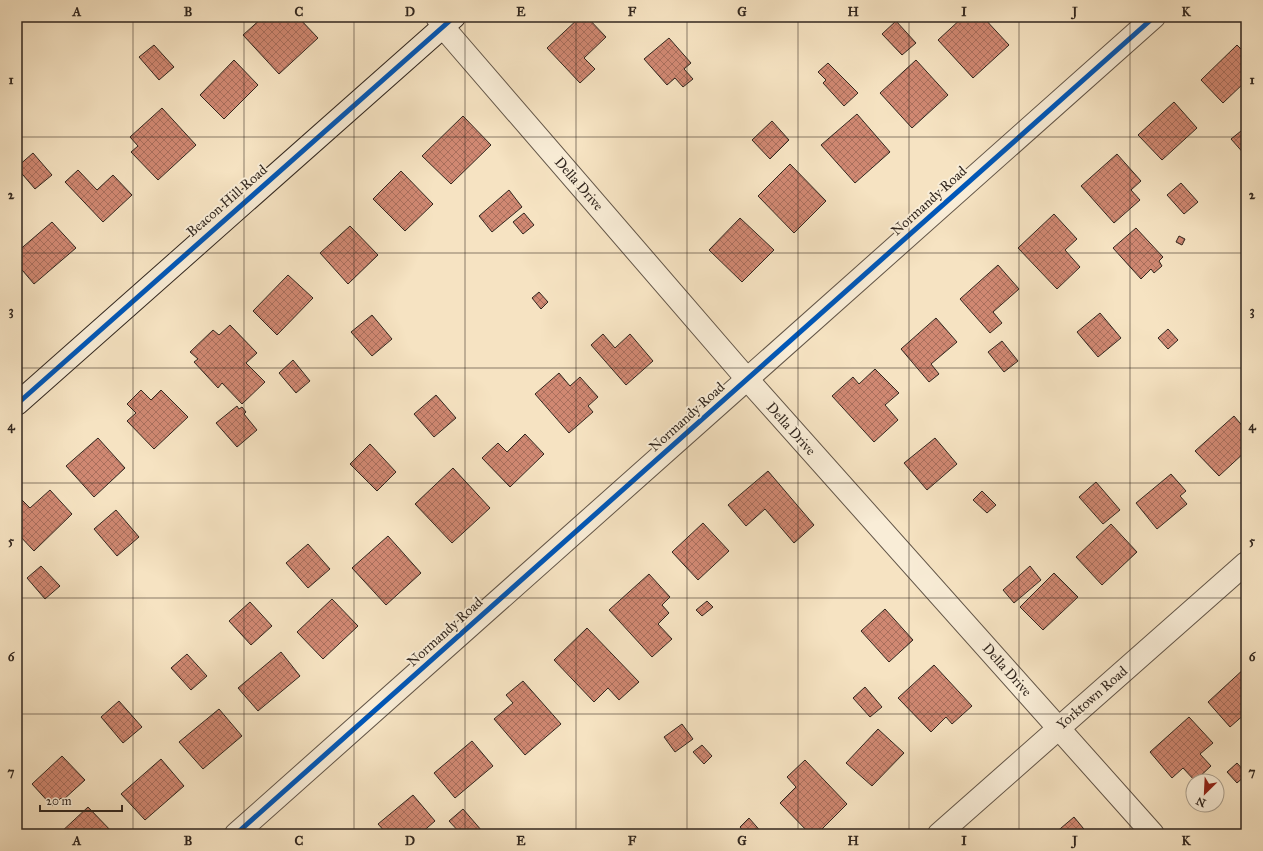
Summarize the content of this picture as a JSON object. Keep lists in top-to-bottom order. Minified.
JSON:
{"streets":{"street":["Della Drive","Beacon Hill Road","Normandy Road","Yorktown Road"]},"crossings":[["Della Drive","Beacon Hill Road"],["Della Drive","Normandy Road"],["Della Drive","Yorktown Road"]],"scale_bar":"20 m","north":"bottom left","grid":{"columns":["A","B","C","D","E","F","G","H","I","J","K"],"rows":["1","2","3","4","5","6","7"]}}
